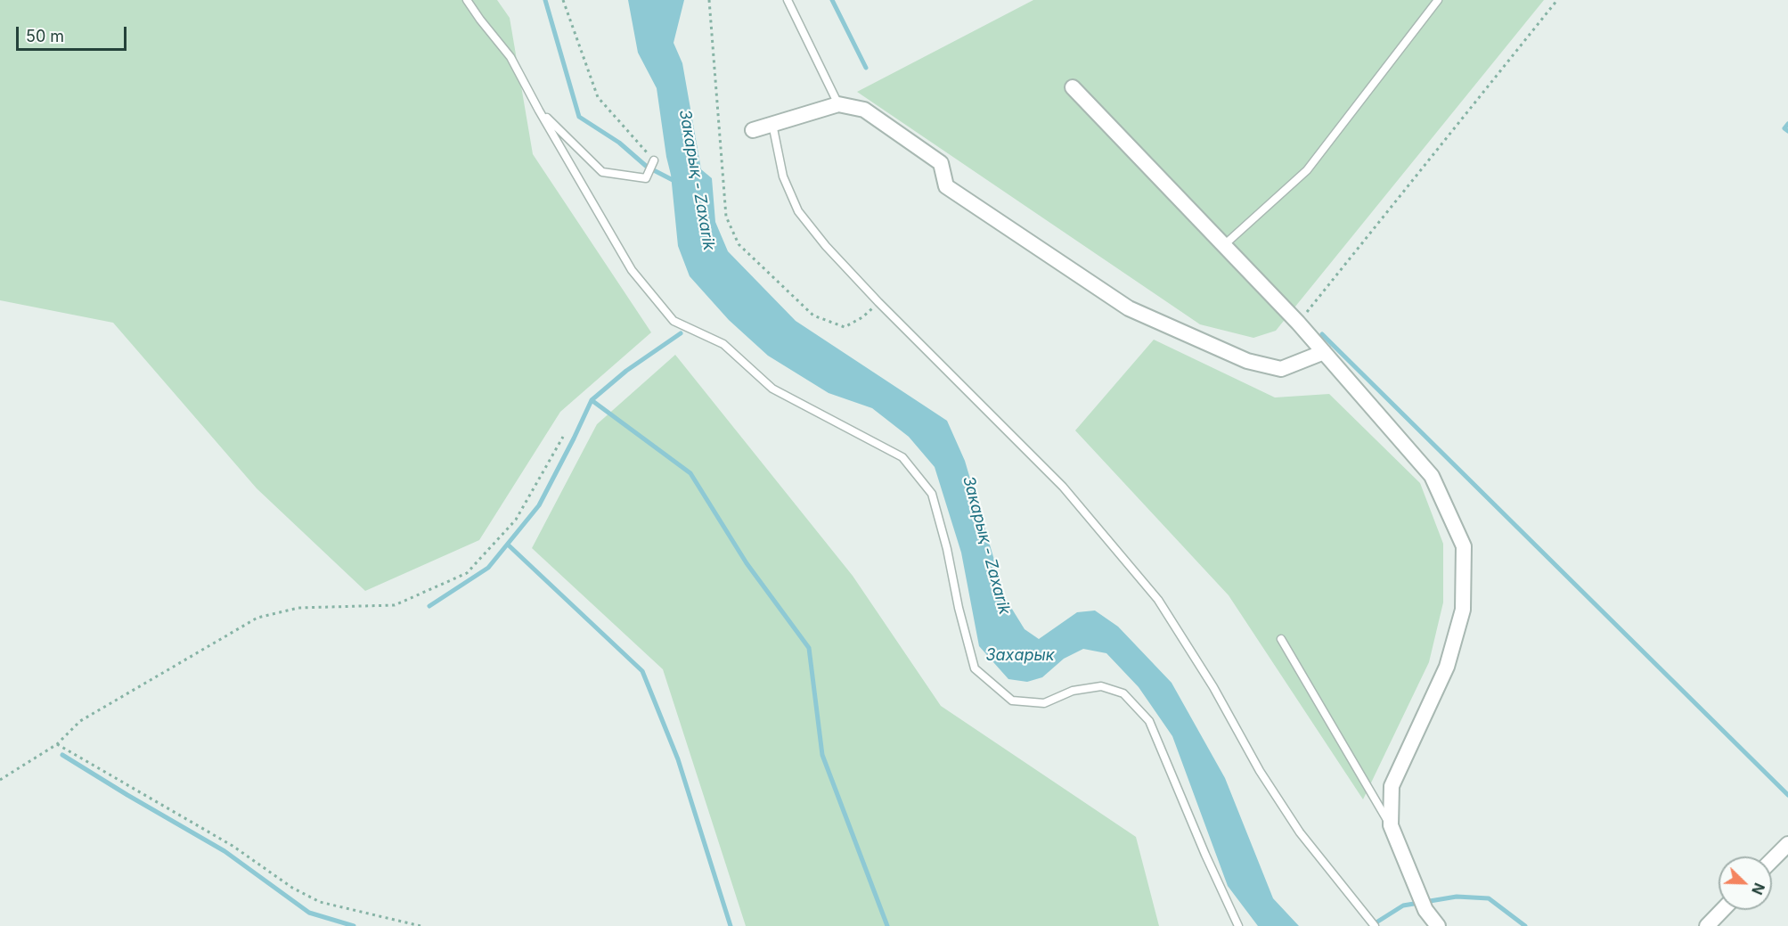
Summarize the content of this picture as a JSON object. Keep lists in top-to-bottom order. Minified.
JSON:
{"water":["Закарық - Zaxarik","Захарык"],"scale_bar":"50 m","north":"bottom right"}
